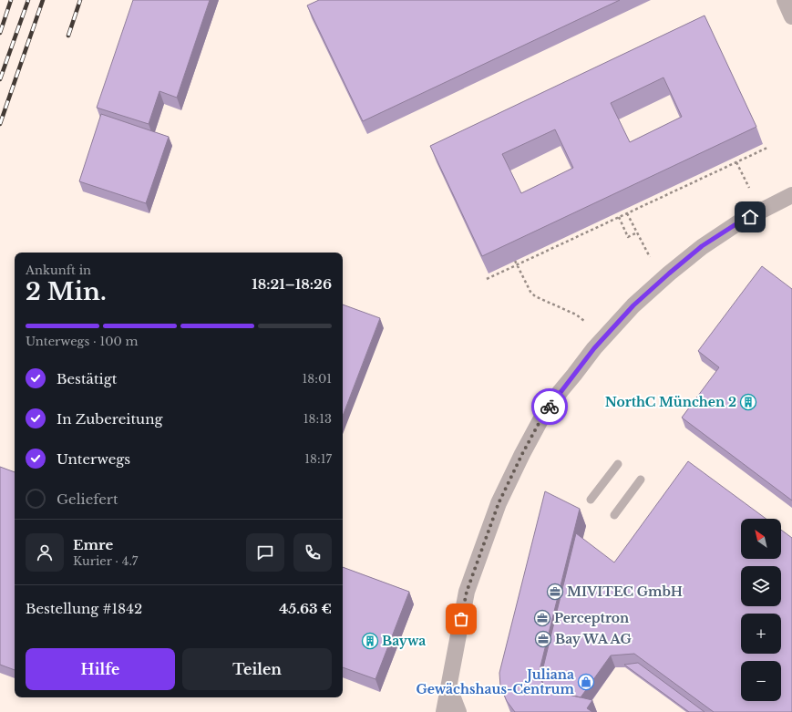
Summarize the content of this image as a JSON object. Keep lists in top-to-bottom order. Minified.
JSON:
{"places":{"building":["NorthC München 2","Baywa"],"office":["MIVITEC GmbH","Perceptron","Bay WA AG"],"shop":["Juliana Gewächshaus-Centrum"]},"north":"top left","page":{"heading":["2 Min.","Ankunft in","18:21–18:26"],"panel":["Emre","Kurier · 4.7","Bestellung #1842","45.63 €"],"bar":"Unterwegs · 100 m","list":[["Bestätigt","18:01"],["In Zubereitung","18:13"],["Unterwegs","18:17"],"Geliefert"],"map_buttons":["+","−"],"buttons":["Hilfe","Teilen"]}}
